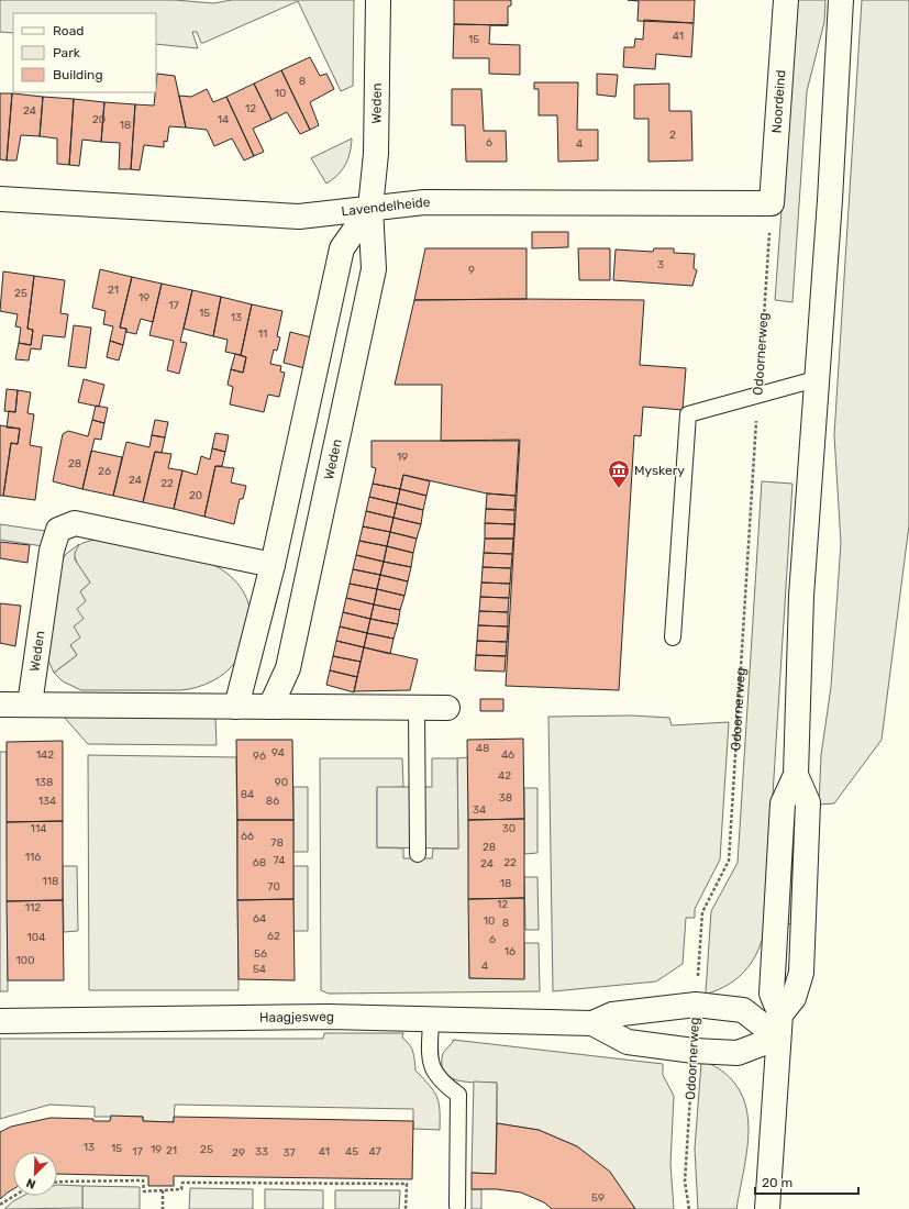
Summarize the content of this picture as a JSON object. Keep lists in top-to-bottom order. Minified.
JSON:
{"streets":{"street":["Noordeind","Weden","Lavendelheide","Haagjesweg"],"path":["Odoornerweg"]},"crossings":[["Noordeind","Lavendelheide"],["Noordeind","Odoornerweg"],["Weden","Lavendelheide"],["Lavendelheide","Odoornerweg"],["Odoornerweg","Haagjesweg"]],"places":{"museum":["Myskery"]},"house_numbers":["41","15","8","10","12","24","20","14","18","2","6","4","3","9","21","25","19","17","15","13","11","19","28","26","24","22","20","48","94","142","46","96","42","138","90","84","38","134","86","34","114","30","66","78","28","116","74","68","22","24","118","18","70","12","112","64","10","8","62","104","6","16","56","100","4","54","13","15","19","25","21","17","33","41","45","47","29","37","59"],"legend":["Road","Park","Building"],"scale_bar":"20 m","north":"bottom left"}
